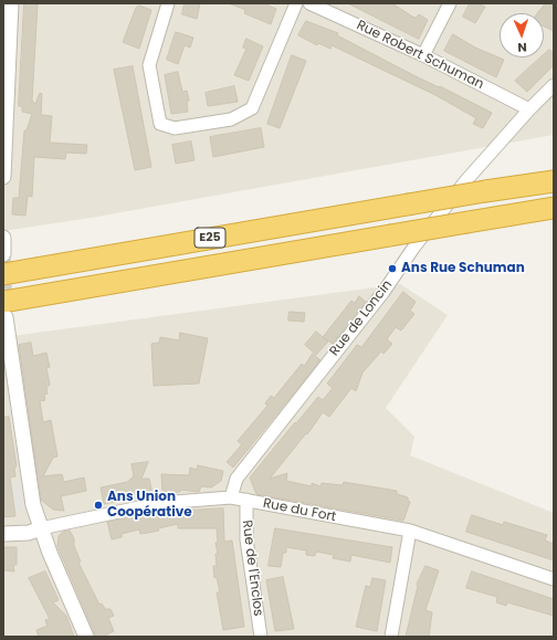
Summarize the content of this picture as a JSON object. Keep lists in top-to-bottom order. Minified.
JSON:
{"streets":{"highway":["E25"],"street":["Rue Robert Schuman","Rue de Loncin","Rue du Fort","Rue de l'Enclos"]},"crossings":[["Rue Robert Schuman","Rue de Loncin"],["Rue de Loncin","Rue du Fort"],["Rue du Fort","Rue de l'Enclos"]],"places":["Ans Rue Schuman","Ans Union Coopérative"],"north":"bottom"}
